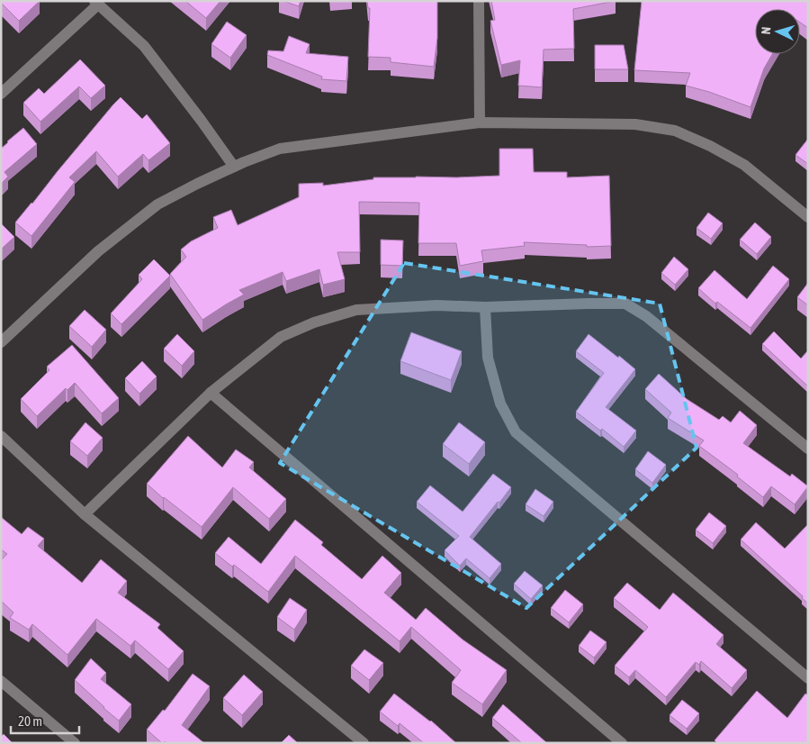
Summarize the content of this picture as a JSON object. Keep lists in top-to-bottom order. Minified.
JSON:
{"scale_bar":"20 m","north":"left"}
